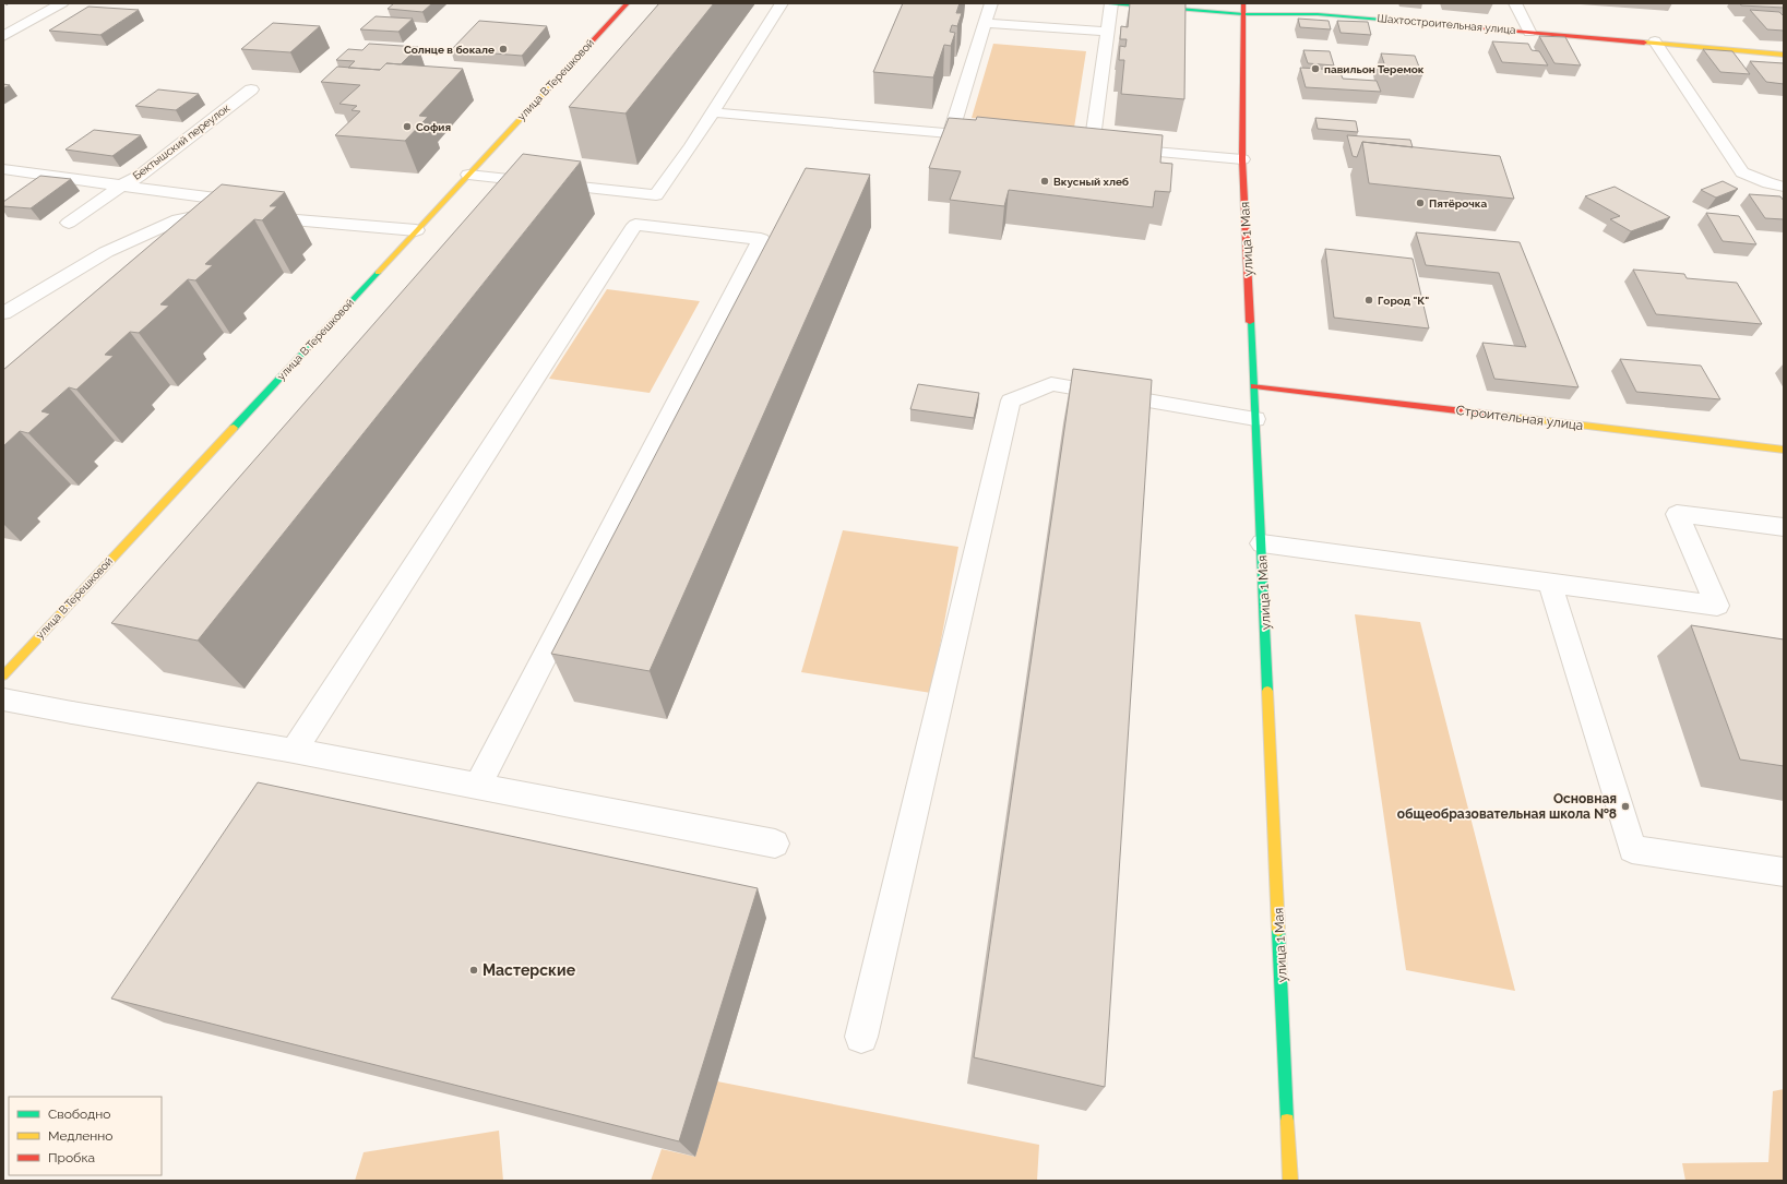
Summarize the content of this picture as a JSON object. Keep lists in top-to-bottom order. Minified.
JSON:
{"streets":{"street":["Шахтостроительная улица","улица В.Терешковой","Бектышский переулок","улица 1 Мая","Строительная улица"]},"crossings":[["Шахтостроительная улица","улица 1 Мая"],["улица 1 Мая","Строительная улица"]],"places":["Солнце в бокале","павильон Теремок","София","Вкусный хлеб","Пятёрочка","Город \"К\"","Основная общеобразовательная школа №8","Мастерские"],"legend":["Свободно","Медленно","Пробка"]}
